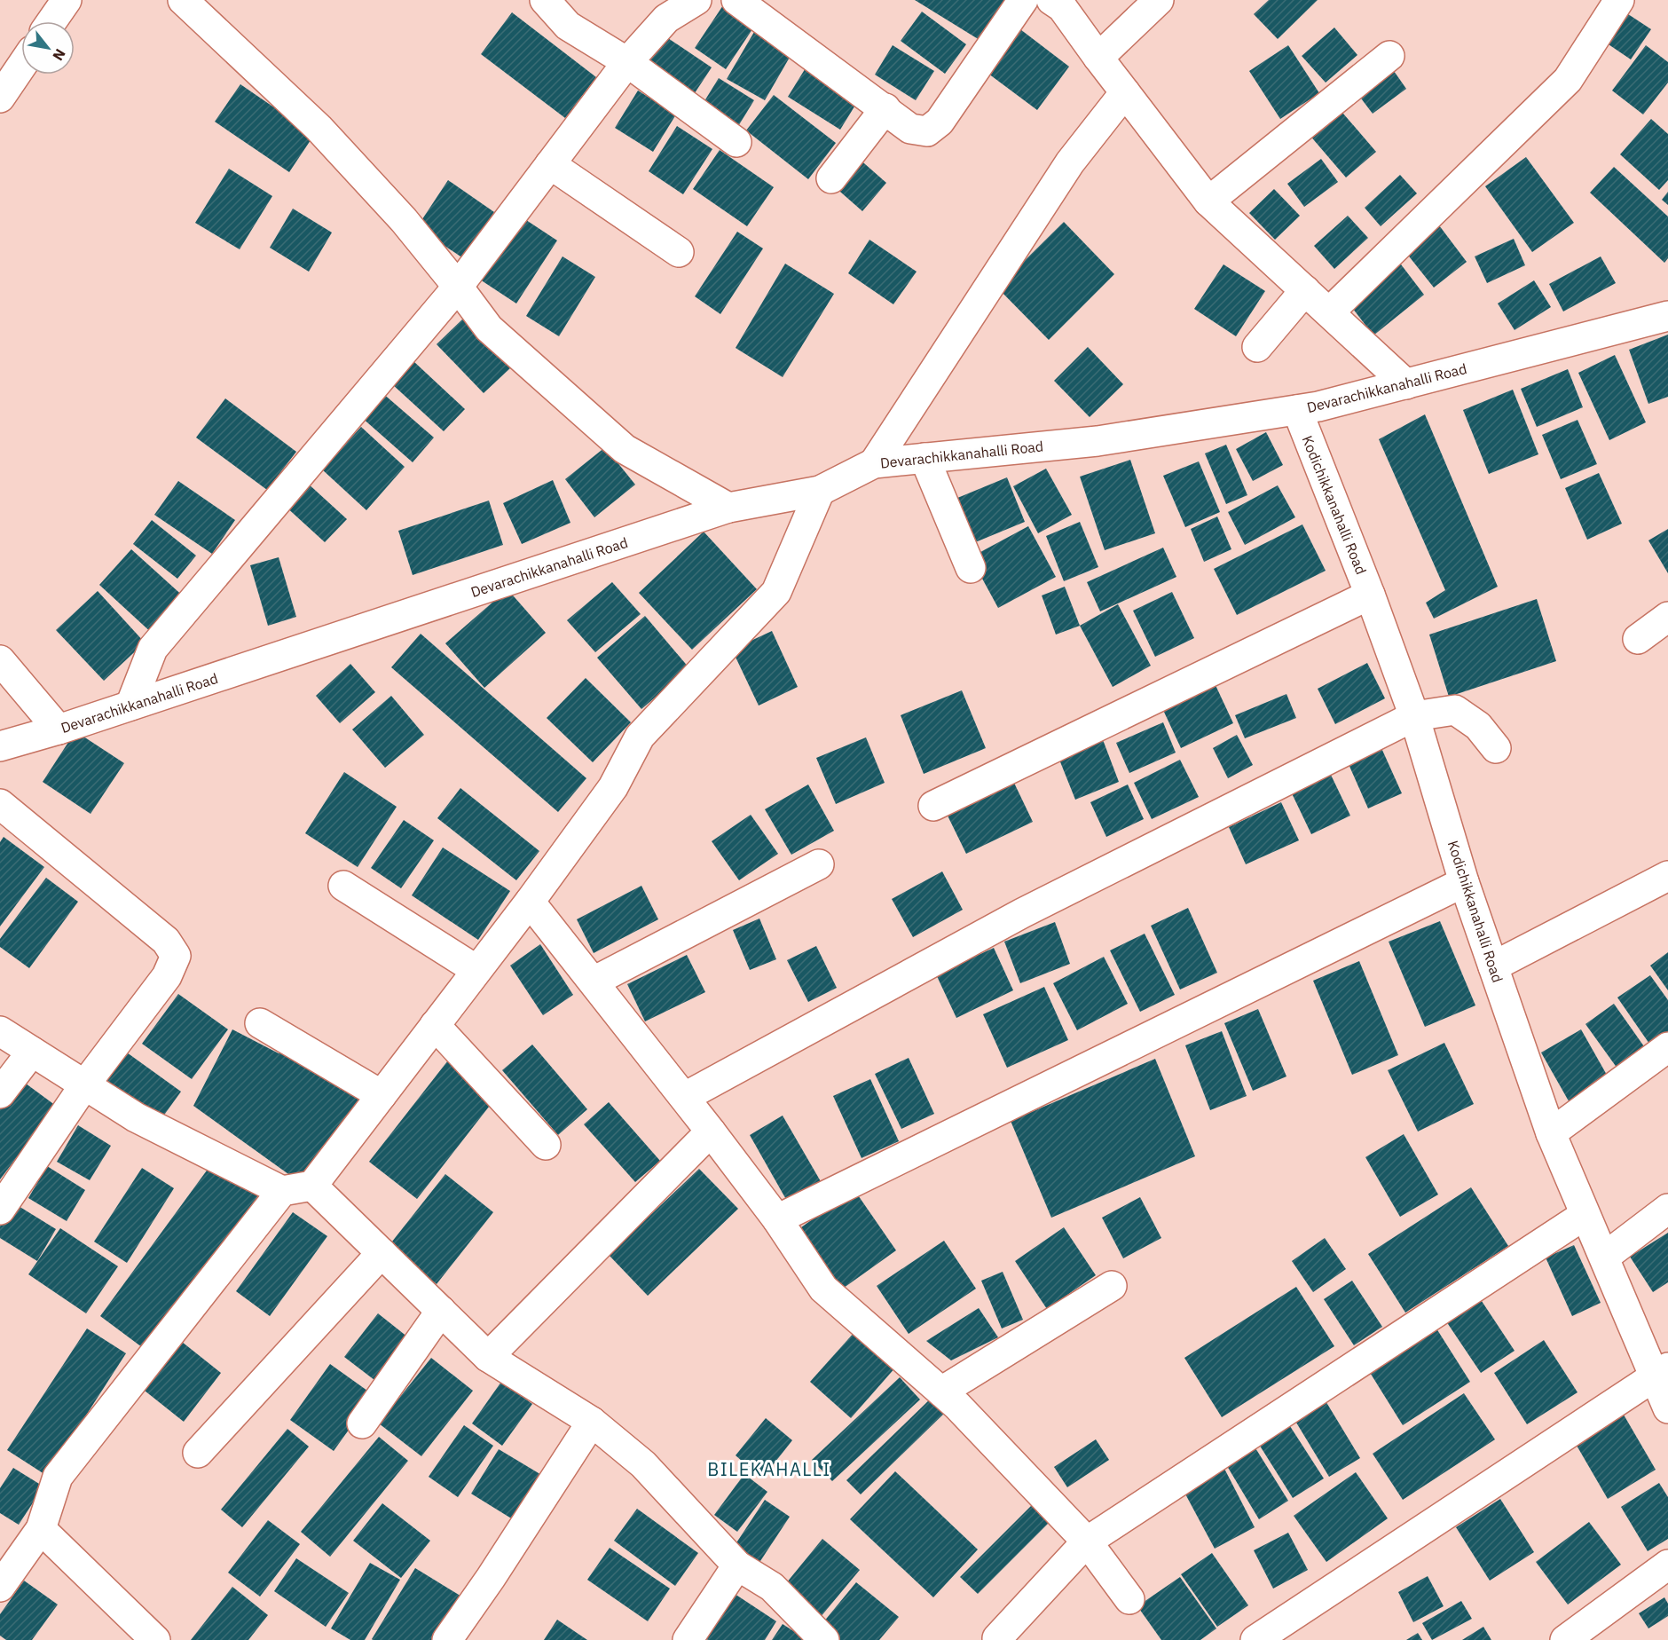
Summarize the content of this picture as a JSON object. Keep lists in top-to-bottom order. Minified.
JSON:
{"streets":{"street":["Devarachikkanahalli Road","Kodichikkanahalli Road"]},"crossings":[["Devarachikkanahalli Road","Kodichikkanahalli Road"]],"districts":["BILEKAHALLI"],"north":"bottom right"}
